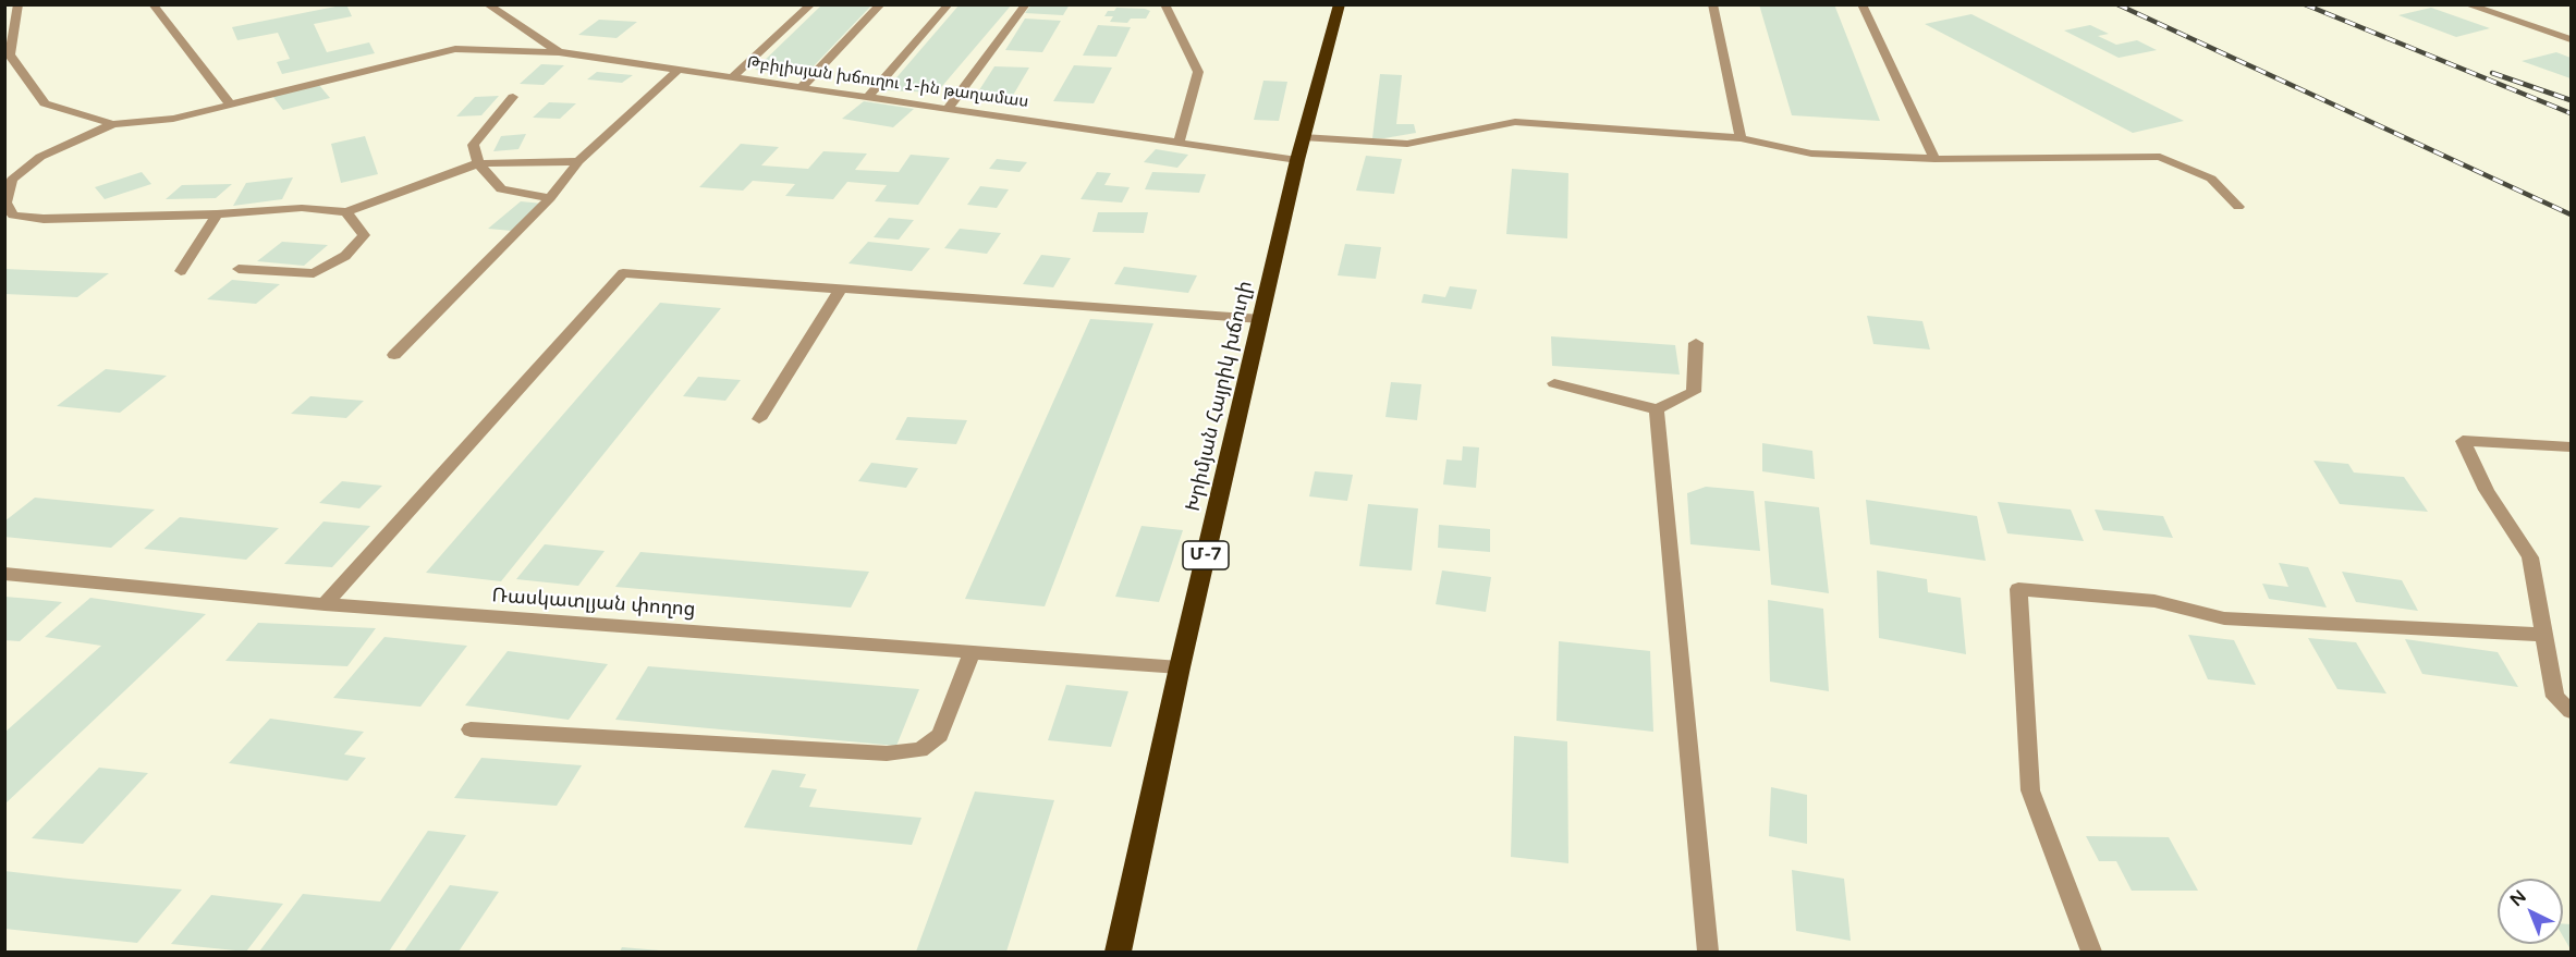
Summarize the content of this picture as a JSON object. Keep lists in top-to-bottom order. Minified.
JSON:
{"streets":{"highway":["Խրիմյան Հայրիկ խճուղի","Մ-7"],"street":["Թբիլիսյան խճուղու 1-ին թաղամաս","Ռասկատլյան փողոց"]},"crossings":[["Թբիլիսյան խճուղու 1-ին թաղամաս","Խրիմյան Հայրիկ խճուղի"],["Խրիմյան Հայրիկ խճուղի","Ռասկատլյան փողոց"]],"north":"top left"}
